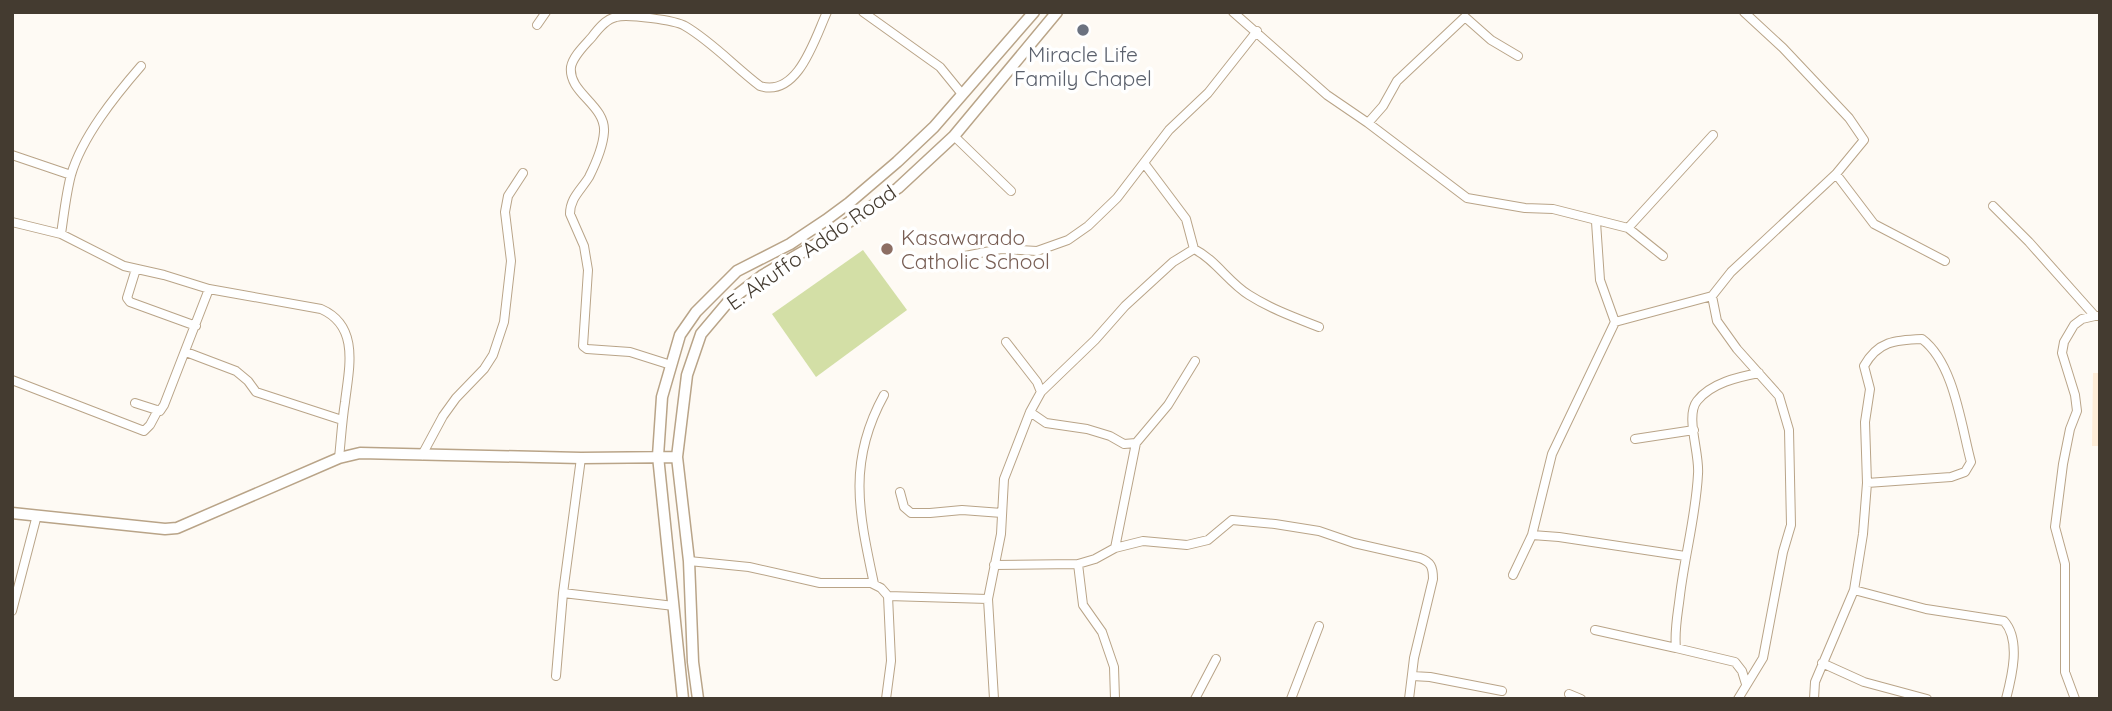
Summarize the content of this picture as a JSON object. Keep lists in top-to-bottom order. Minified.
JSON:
{"streets":{"main road":["E. Akuffo Addo Road"]},"places":["Miracle Life Family Chapel","Kasawarado Catholic School"]}
